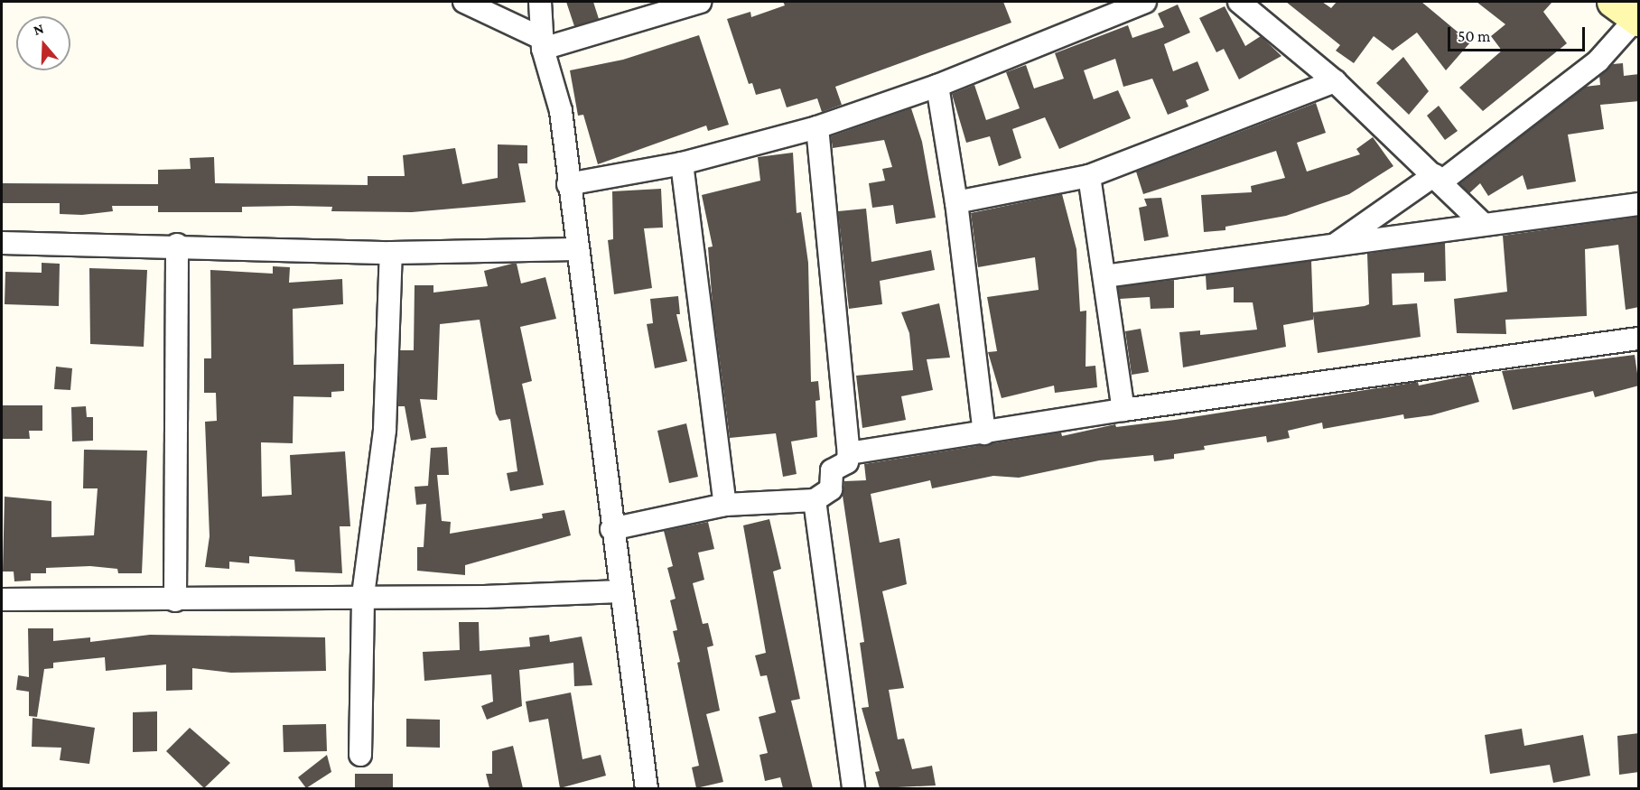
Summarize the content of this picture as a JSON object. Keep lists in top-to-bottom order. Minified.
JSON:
{"scale_bar":"50 m","north":"top"}
